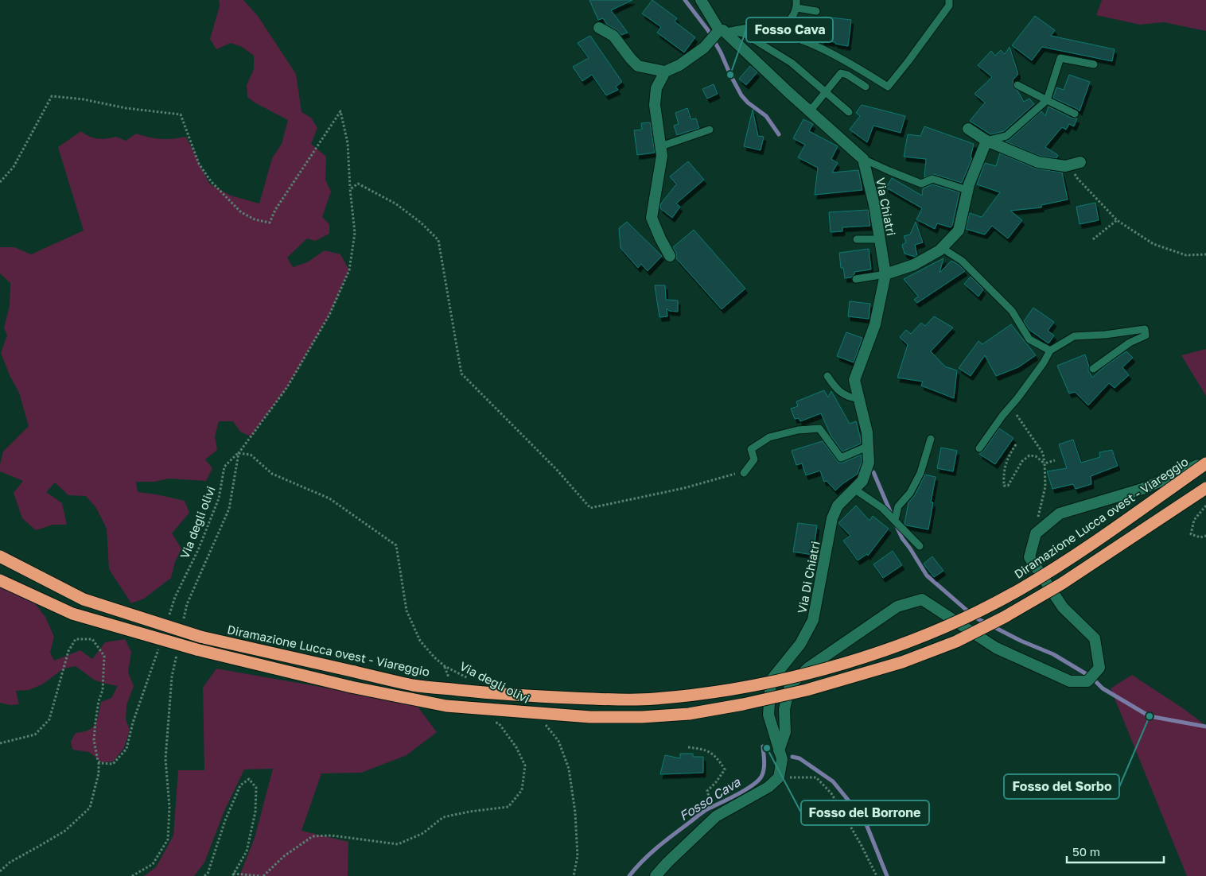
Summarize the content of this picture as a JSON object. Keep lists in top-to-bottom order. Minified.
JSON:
{"streets":{"highway":["Diramazione Lucca ovest - Viareggio"],"street":["Via Chiatri","Via Di Chiatri"],"path":["Via degli olivi"]},"crossings":[["Via Chiatri","Via Di Chiatri"]],"water":["Fosso Cava"],"places":["Fosso Cava","Fosso del Sorbo","Fosso del Borrone"],"scale_bar":"50 m"}
